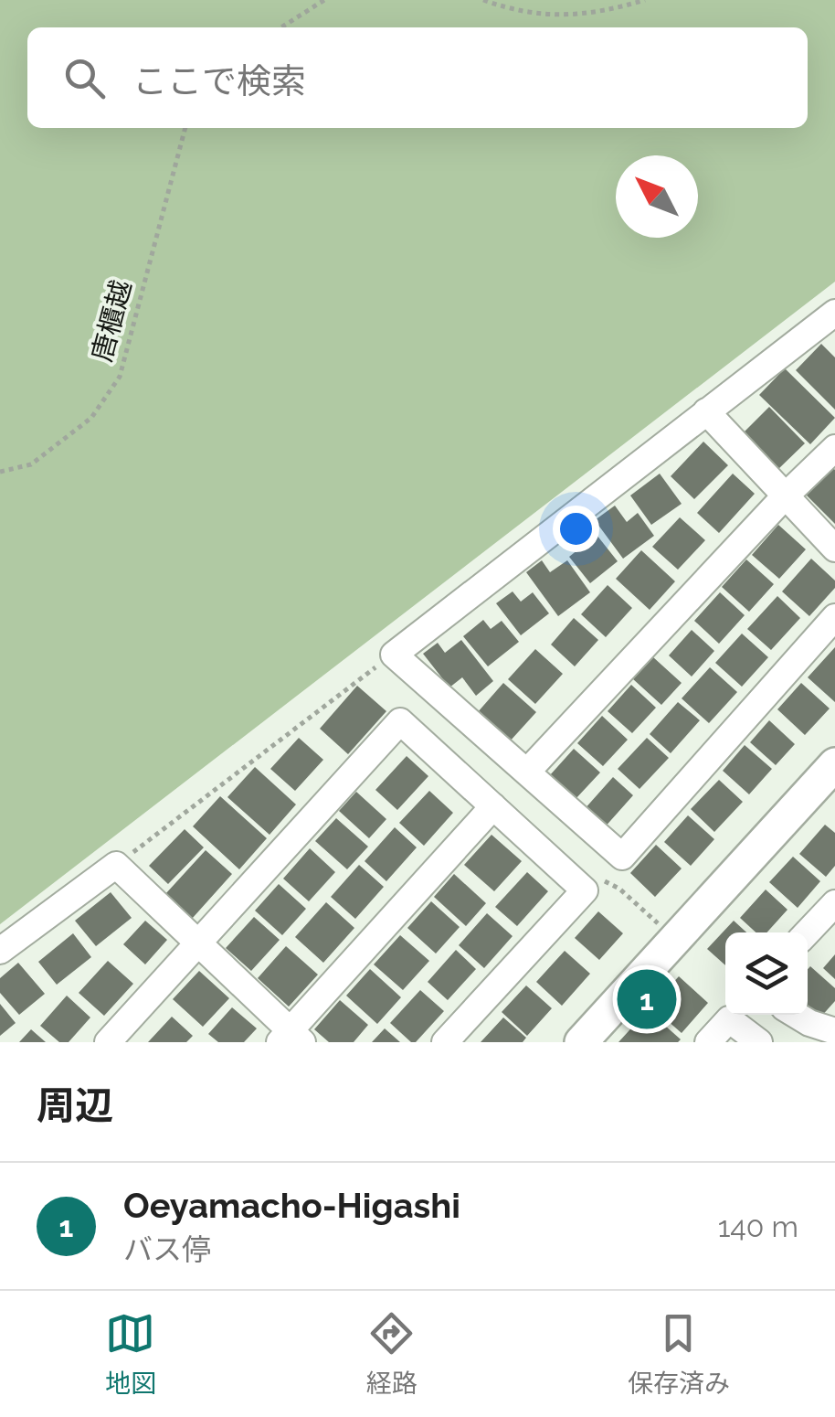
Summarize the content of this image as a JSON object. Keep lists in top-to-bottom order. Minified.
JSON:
{"streets":{"path":["唐櫃越"]},"north":"top left","page":{"search":"ここで検索","pins":"1","heading":"周辺","list":[{"mark":"1","name":"Oeyamacho-Higashi","note":"バス停","value":"140 m"}],"nav":["地図","経路","保存済み"]}}
